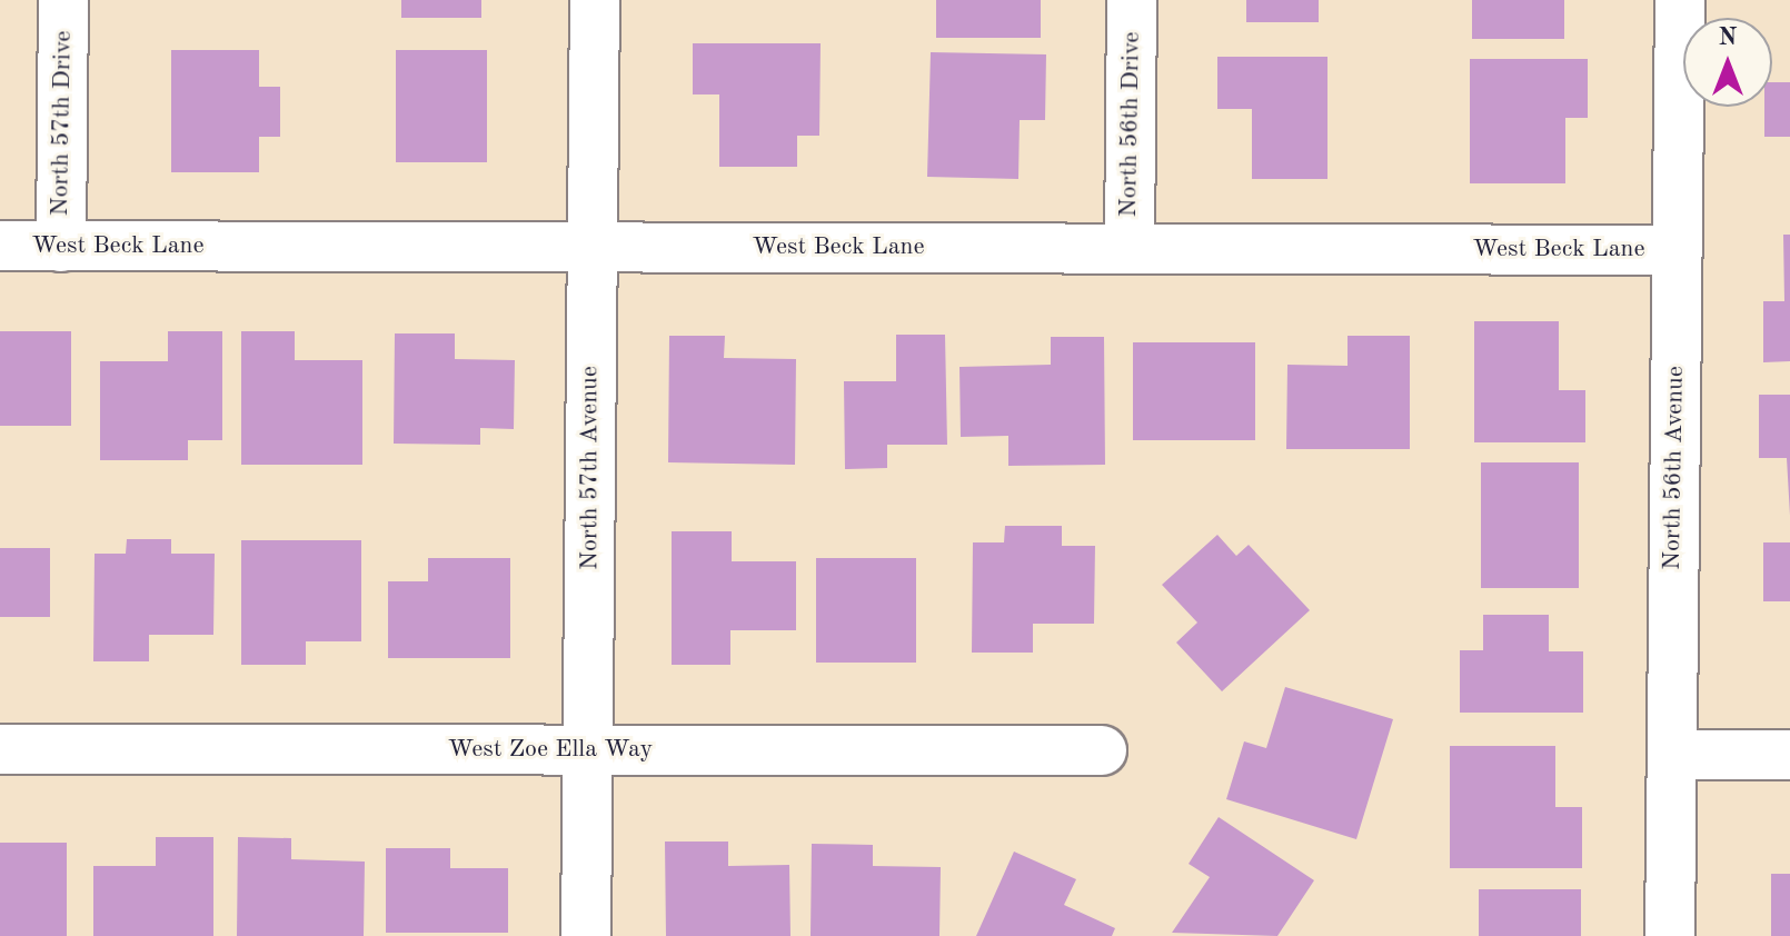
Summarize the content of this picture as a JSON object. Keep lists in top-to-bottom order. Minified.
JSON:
{"streets":{"street":["North 57th Drive","North 56th Drive","West Beck Lane","North 57th Avenue","North 56th Avenue","West Zoe Ella Way"]},"crossings":[["North 57th Drive","West Beck Lane"],["North 56th Drive","West Beck Lane"],["West Beck Lane","North 57th Avenue"],["West Beck Lane","North 56th Avenue"],["North 57th Avenue","West Zoe Ella Way"]],"north":"top"}
